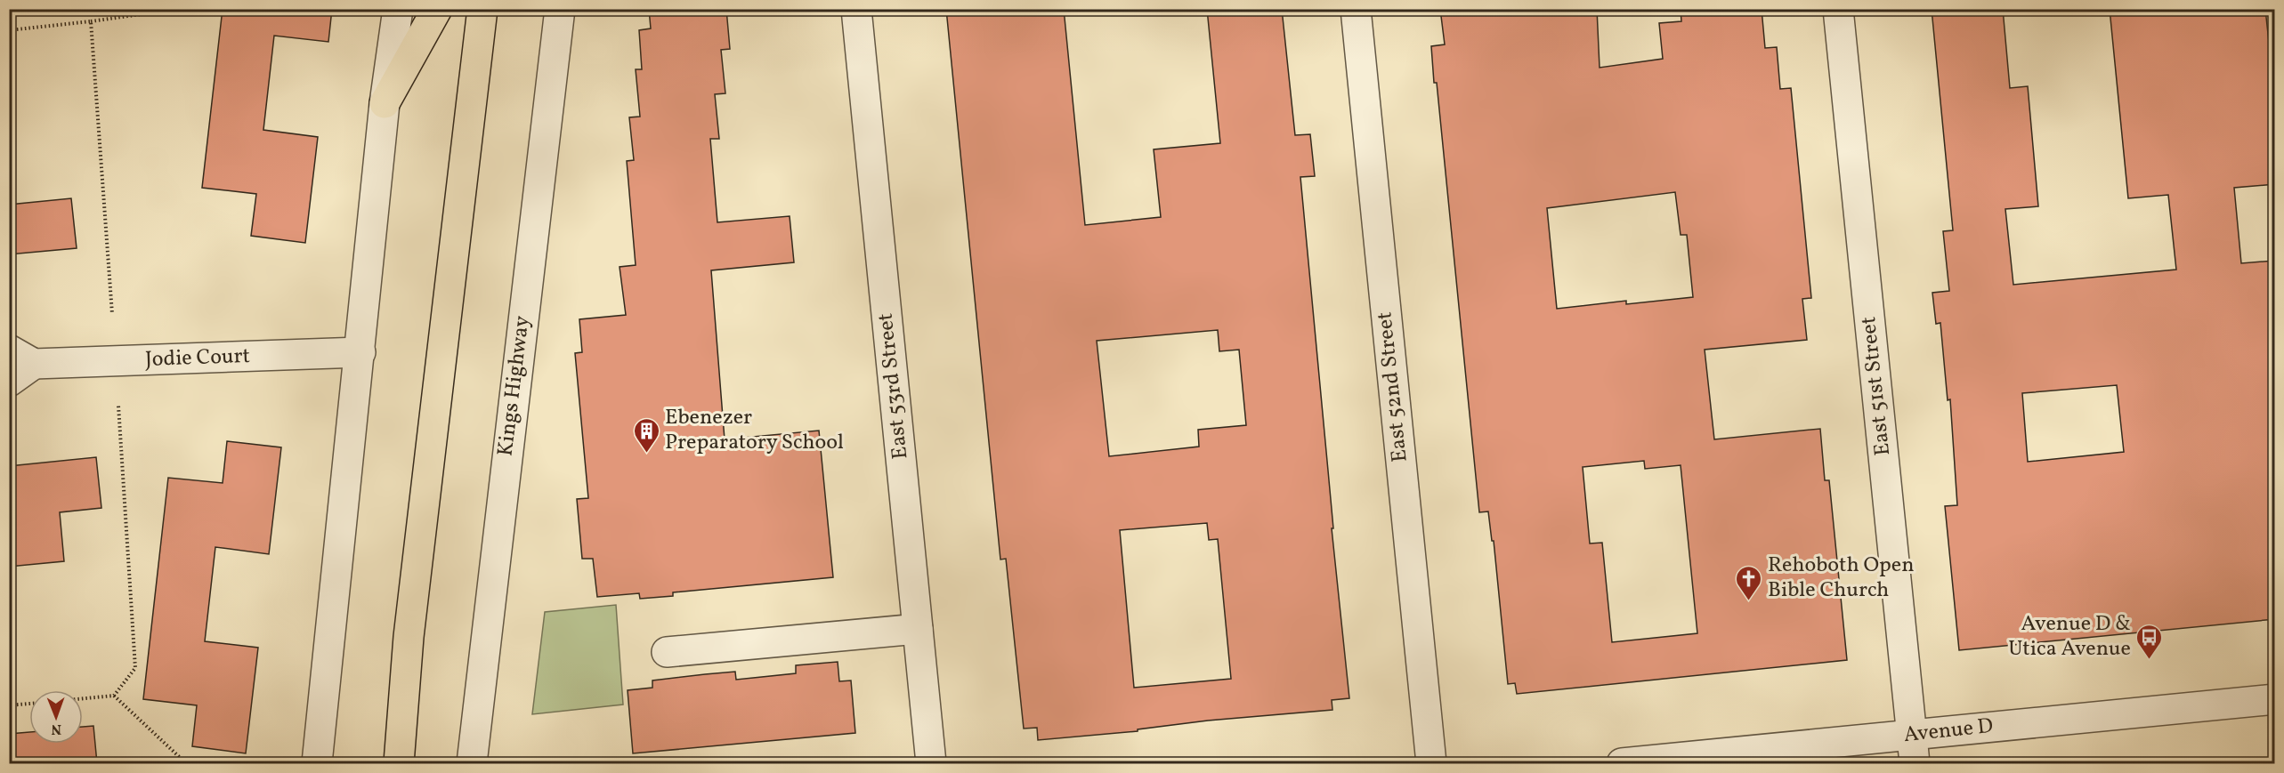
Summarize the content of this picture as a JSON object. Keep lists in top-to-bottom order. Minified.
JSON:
{"streets":{"street":["Jodie Court","Kings Highway","East 53rd Street","East 51st Street","East 52nd Street","Avenue D"]},"crossings":[["East 51st Street","Avenue D"]],"places":{"building":["Ebenezer Preparatory School"],"church":["Rehoboth Open Bible Church"],"bus stop":["Avenue D & Utica Avenue"]},"north":"bottom"}
